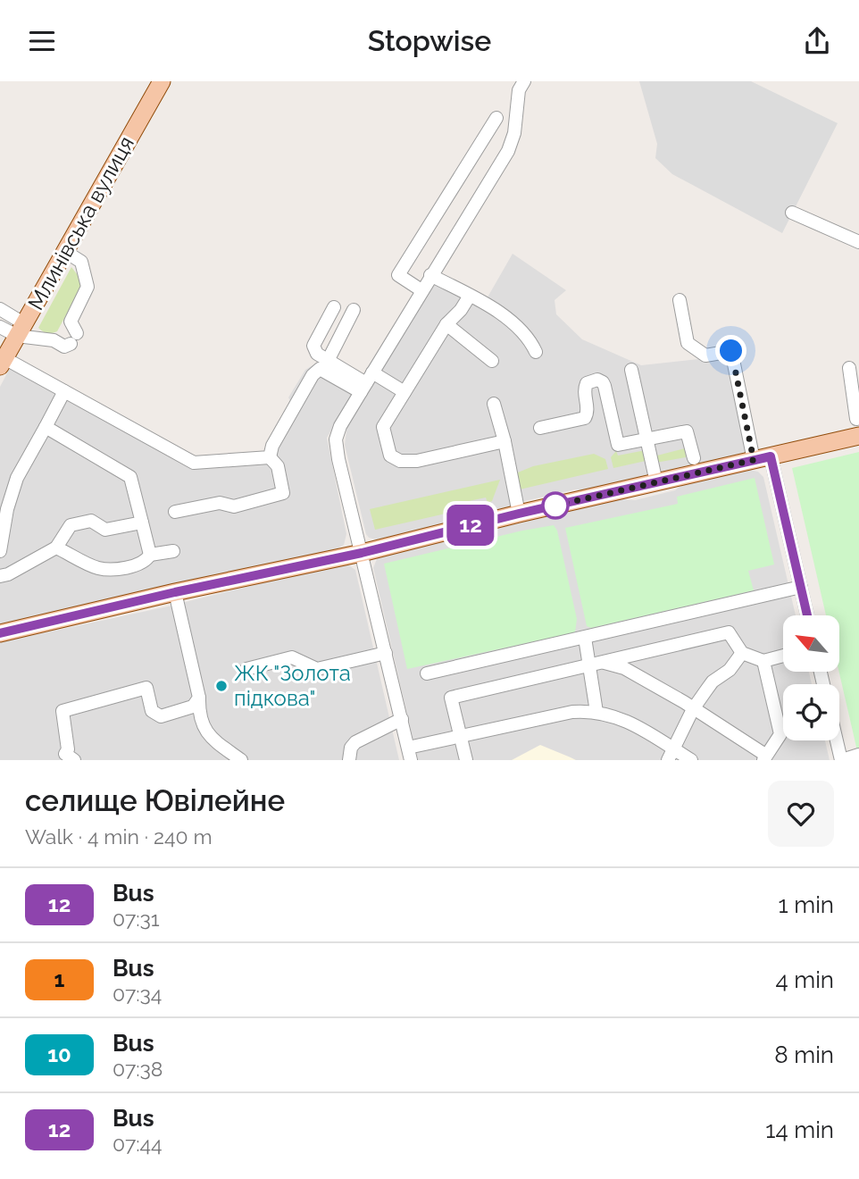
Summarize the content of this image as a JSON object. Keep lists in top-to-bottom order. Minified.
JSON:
{"streets":{"main road":["Млинівська вулиця"]},"places":["ЖК \"Золота підкова\""],"lines":["bus line 12"],"north":"top left","page":{"header":"Stopwise","on_map":"12","heading":["селище Ювілейне","Walk · 4 min · 240 m"],"list":[{"mark":"12","name":"Bus","note":"07:31","value":"1 min"},{"mark":"1","name":"Bus","note":"07:34","value":"4 min"},{"mark":"10","name":"Bus","note":"07:38","value":"8 min"},{"mark":"12","name":"Bus","note":"07:44","value":"14 min"}]}}
